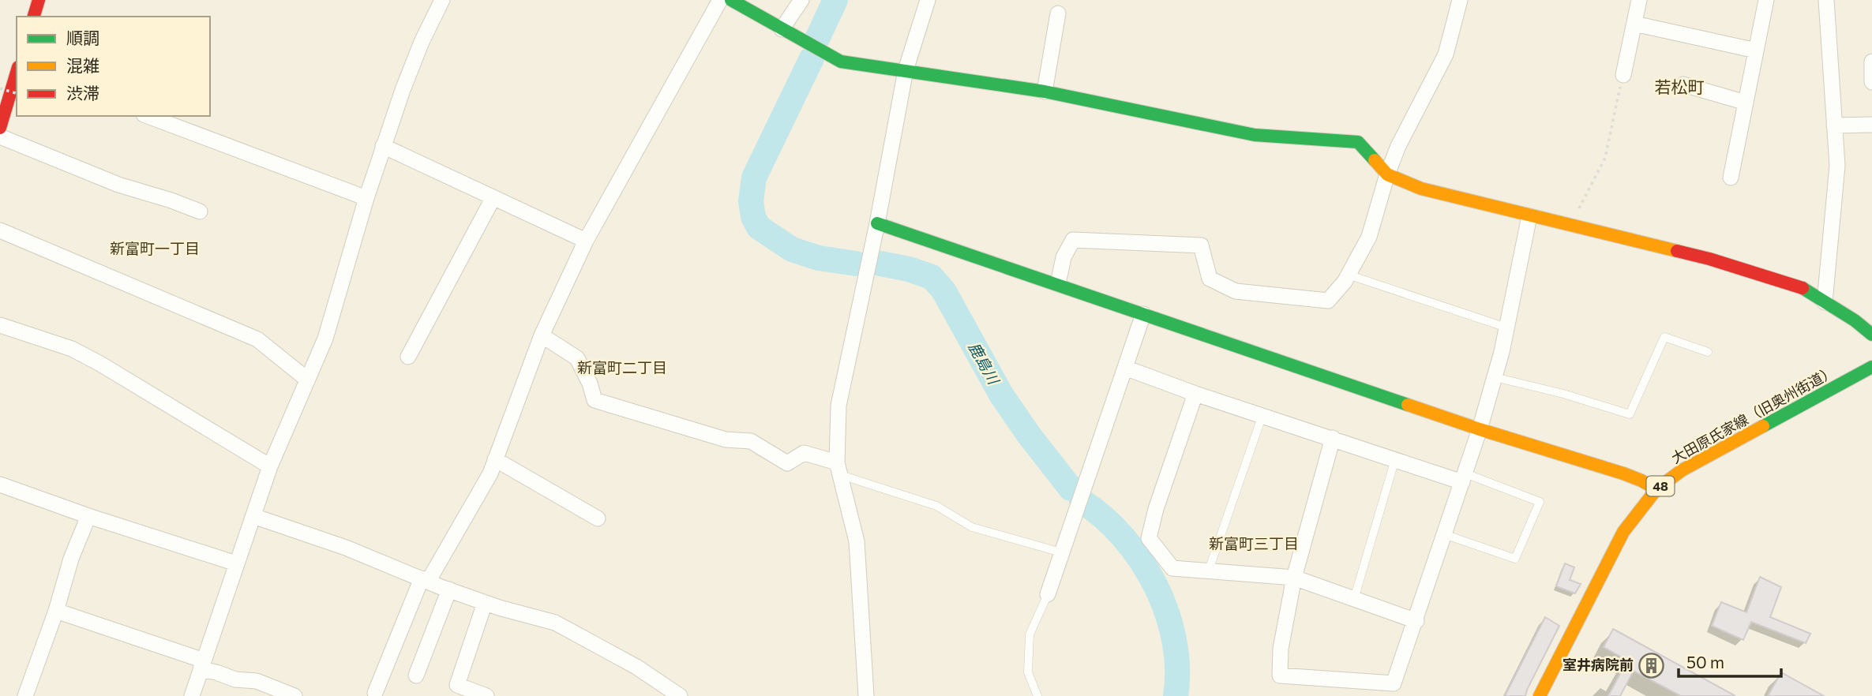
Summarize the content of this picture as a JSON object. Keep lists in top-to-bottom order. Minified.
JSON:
{"streets":{"main road":["大田原氏家線（旧奥州街道）","48"]},"districts":["若松町","新富町一丁目","新富町二丁目","新富町三丁目"],"water":["鹿島川"],"places":{"building":["室井病院前"]},"legend":["順調","混雑","渋滞"],"scale_bar":"50 m"}
